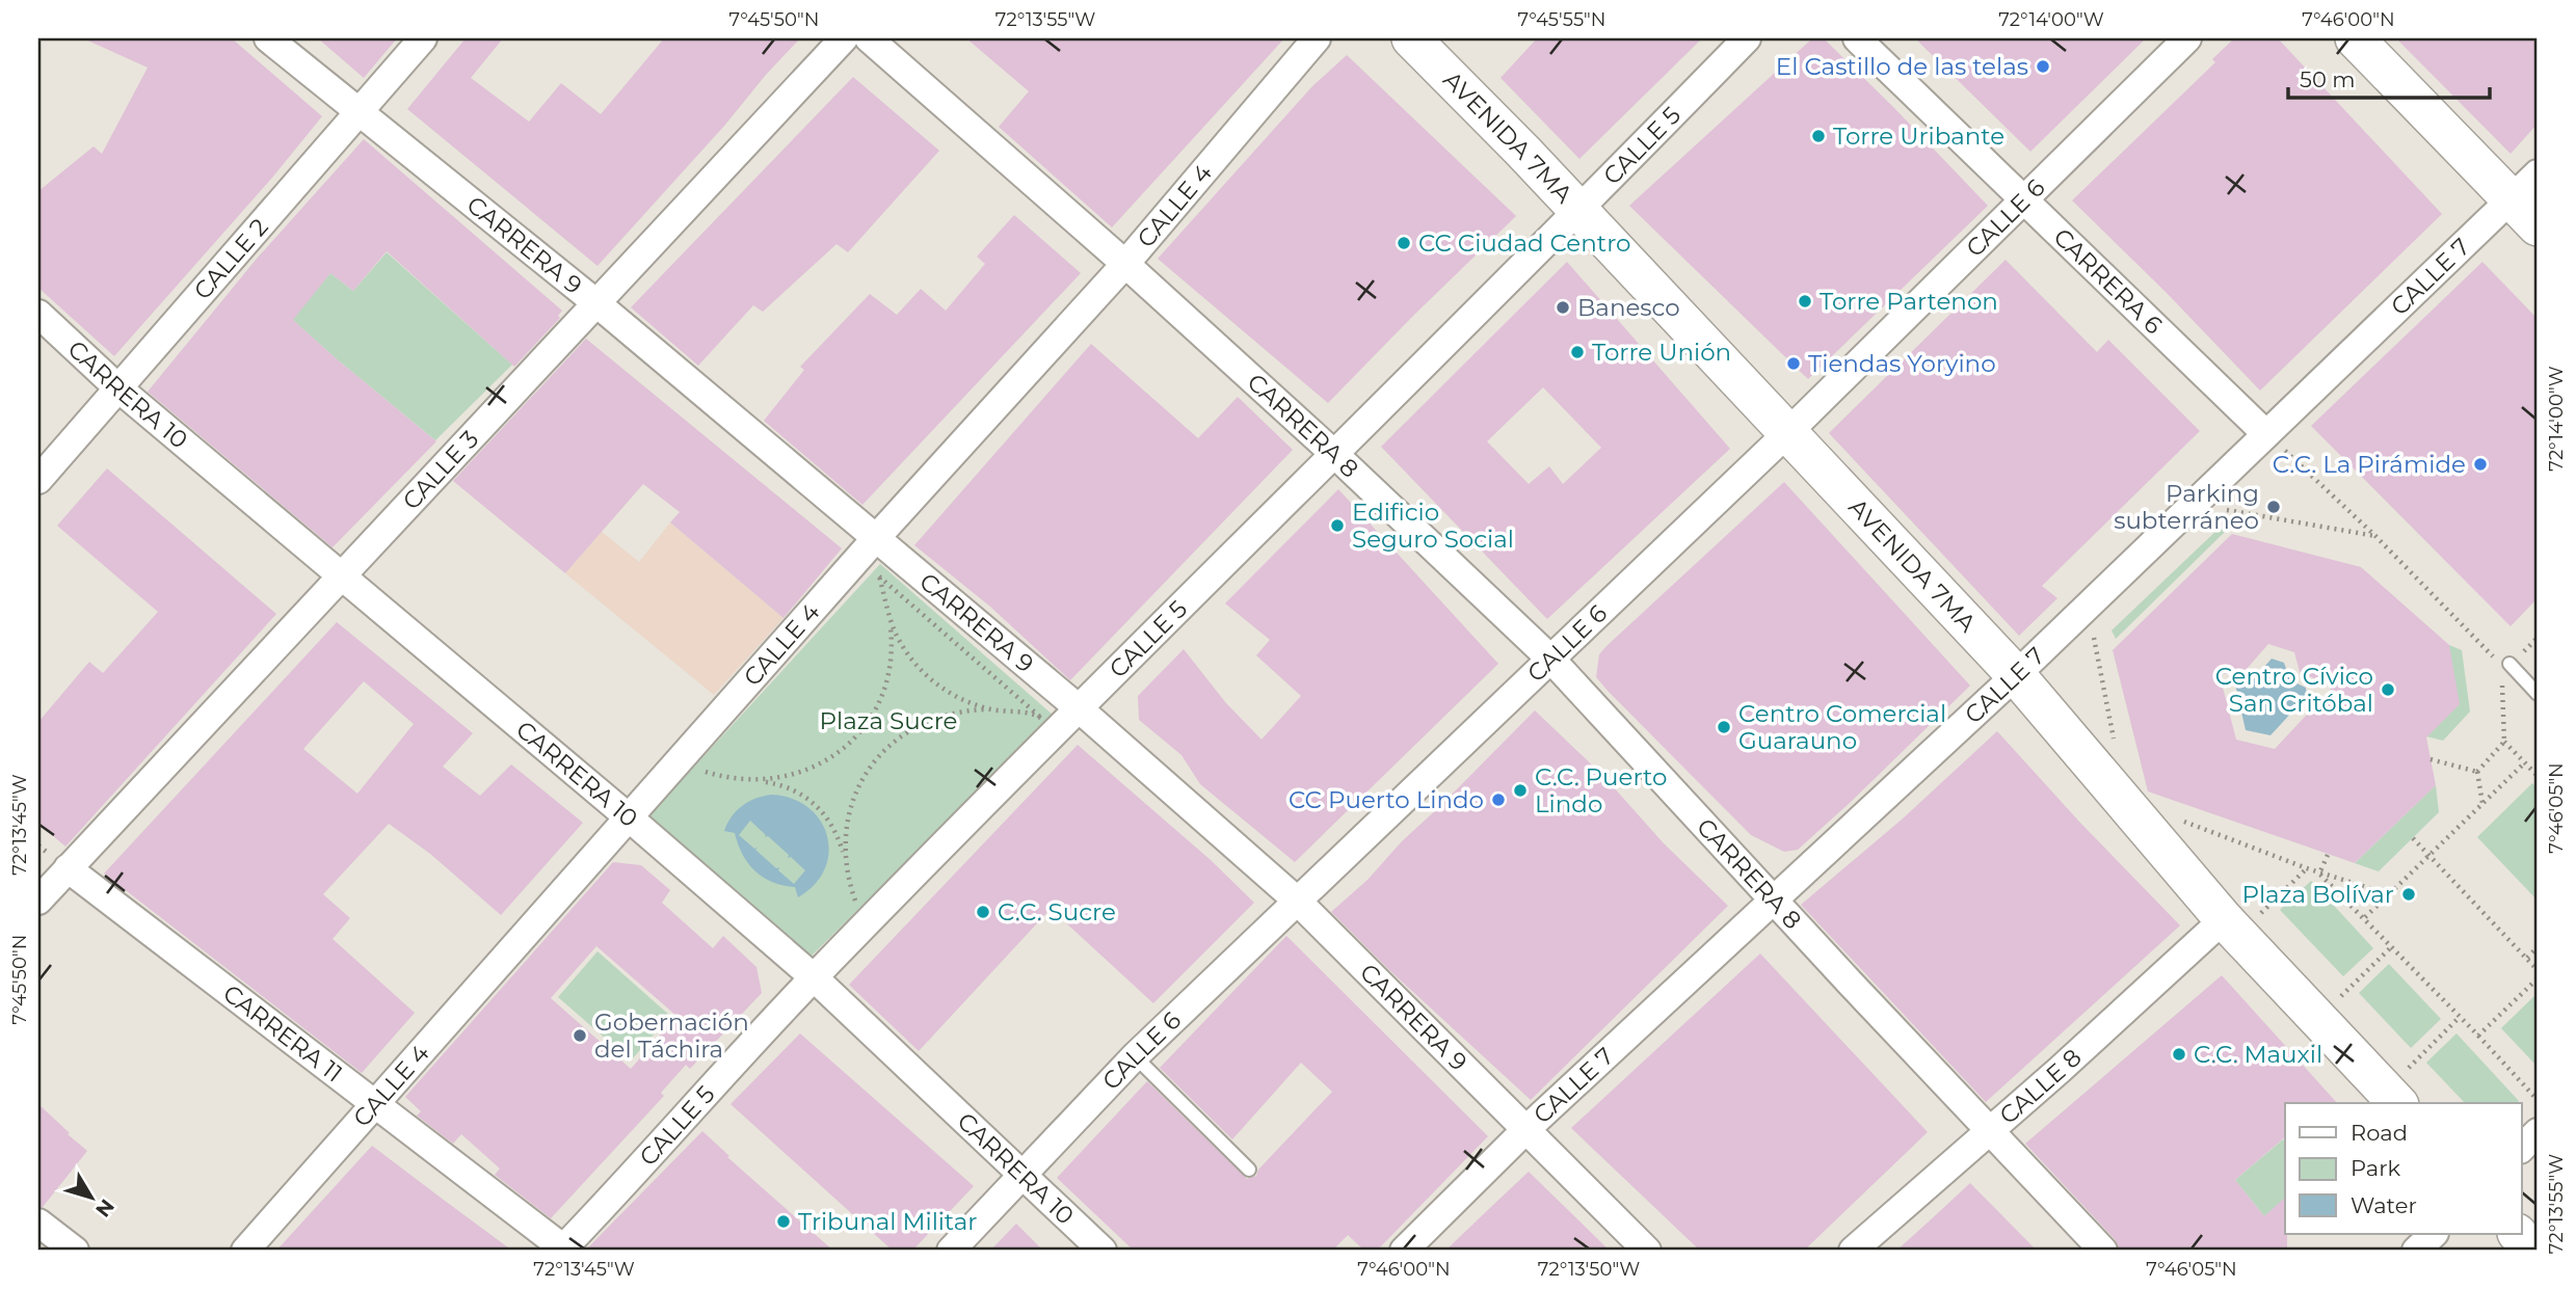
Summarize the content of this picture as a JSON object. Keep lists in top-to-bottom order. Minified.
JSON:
{"streets":{"street":["AVENIDA 7MA","CALLE 5","CALLE 4","CALLE 6","CARRERA 9","CALLE 2","CALLE 7","CARRERA 6","CARRERA 10","CARRERA 8","CALLE 3","CARRERA 11","CALLE 8"]},"crossings":[["AVENIDA 7MA","CALLE 5"],["AVENIDA 7MA","CALLE 6"],["AVENIDA 7MA","CALLE 7"],["AVENIDA 7MA","CALLE 8"],["CALLE 5","CARRERA 9"],["CALLE 5","CARRERA 10"],["CALLE 5","CARRERA 8"],["CALLE 5","CARRERA 11"],["CALLE 4","CARRERA 9"],["CALLE 4","CARRERA 10"],["CALLE 4","CARRERA 8"],["CALLE 4","CARRERA 11"],["CALLE 6","CARRERA 9"],["CALLE 6","CARRERA 6"],["CALLE 6","CARRERA 10"],["CALLE 6","CARRERA 8"],["CARRERA 9","CALLE 2"],["CARRERA 9","CALLE 7"],["CARRERA 9","CALLE 3"],["CALLE 2","CARRERA 10"],["CALLE 7","CARRERA 6"],["CALLE 7","CARRERA 8"],["CARRERA 10","CALLE 3"],["CARRERA 8","CALLE 8"],["CALLE 3","CARRERA 11"]],"parks":["Plaza Sucre"],"places":["El Castillo de las telas","Torre Uribante","CC Ciudad Centro","Torre Partenon","Banesco","Torre Unión","Tiendas Yoryino","C.C. La Pirámide","Parking subterráneo","Edificio Seguro Social","Centro Cívico San Critóbal","Centro Comercial Guarauno","C.C. Puerto Lindo","CC Puerto Lindo","Plaza Bolívar","C.C. Sucre","Gobernación del Táchira","C.C. Mauxil","Tribunal Militar"],"legend":["Road","Park","Water"],"scale_bar":"50 m","north":"bottom right","coordinates":["7°45'50\"N","72°13'55\"W","7°45'55\"N","72°14'00\"W","7°46'00\"N","7°46'05\"N","72°13'45\"W","72°13'50\"W"]}
